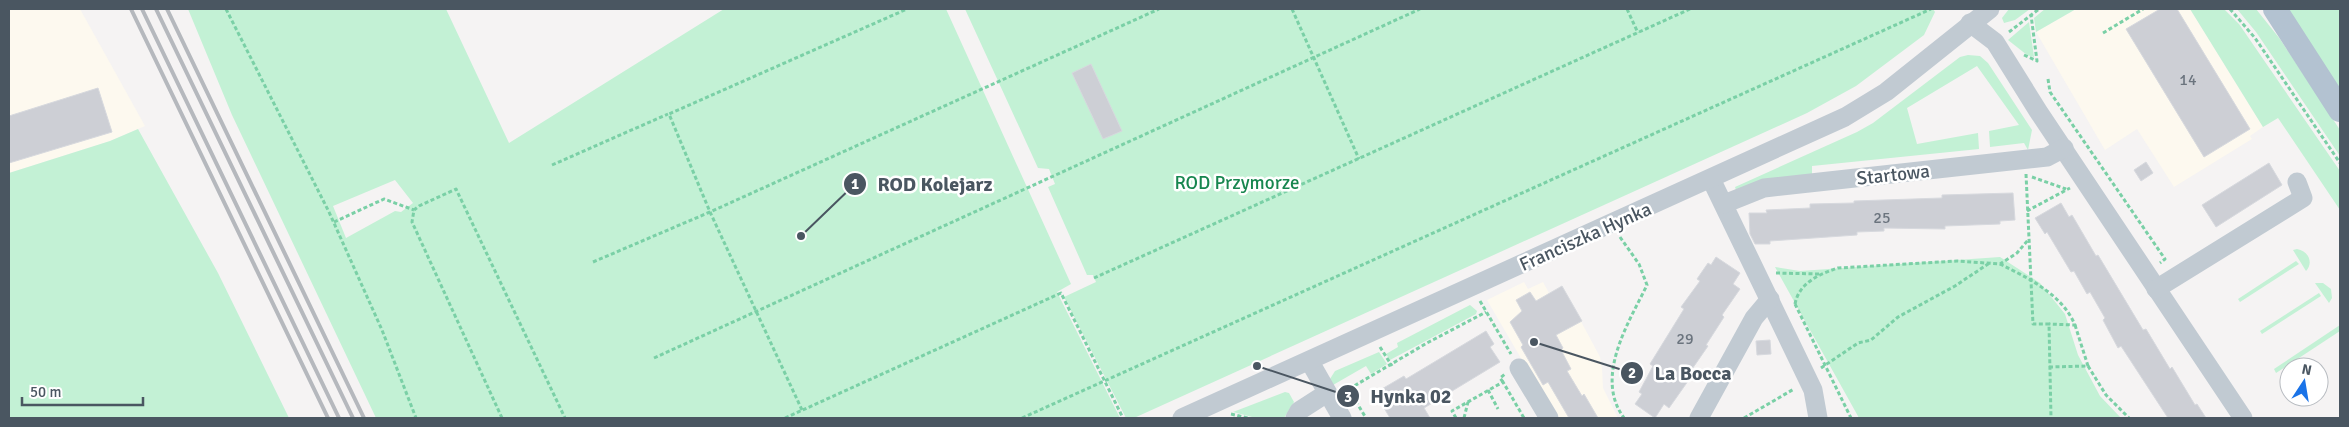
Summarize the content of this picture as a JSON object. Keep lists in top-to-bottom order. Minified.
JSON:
{"streets":{"street":["Startowa","Franciszka Hynka"]},"parks":["ROD Przymorze"],"places":["ROD Kolejarz","La Bocca","Hynka 02"],"house_numbers":["14","25","29"],"scale_bar":"50 m","north":"top"}
